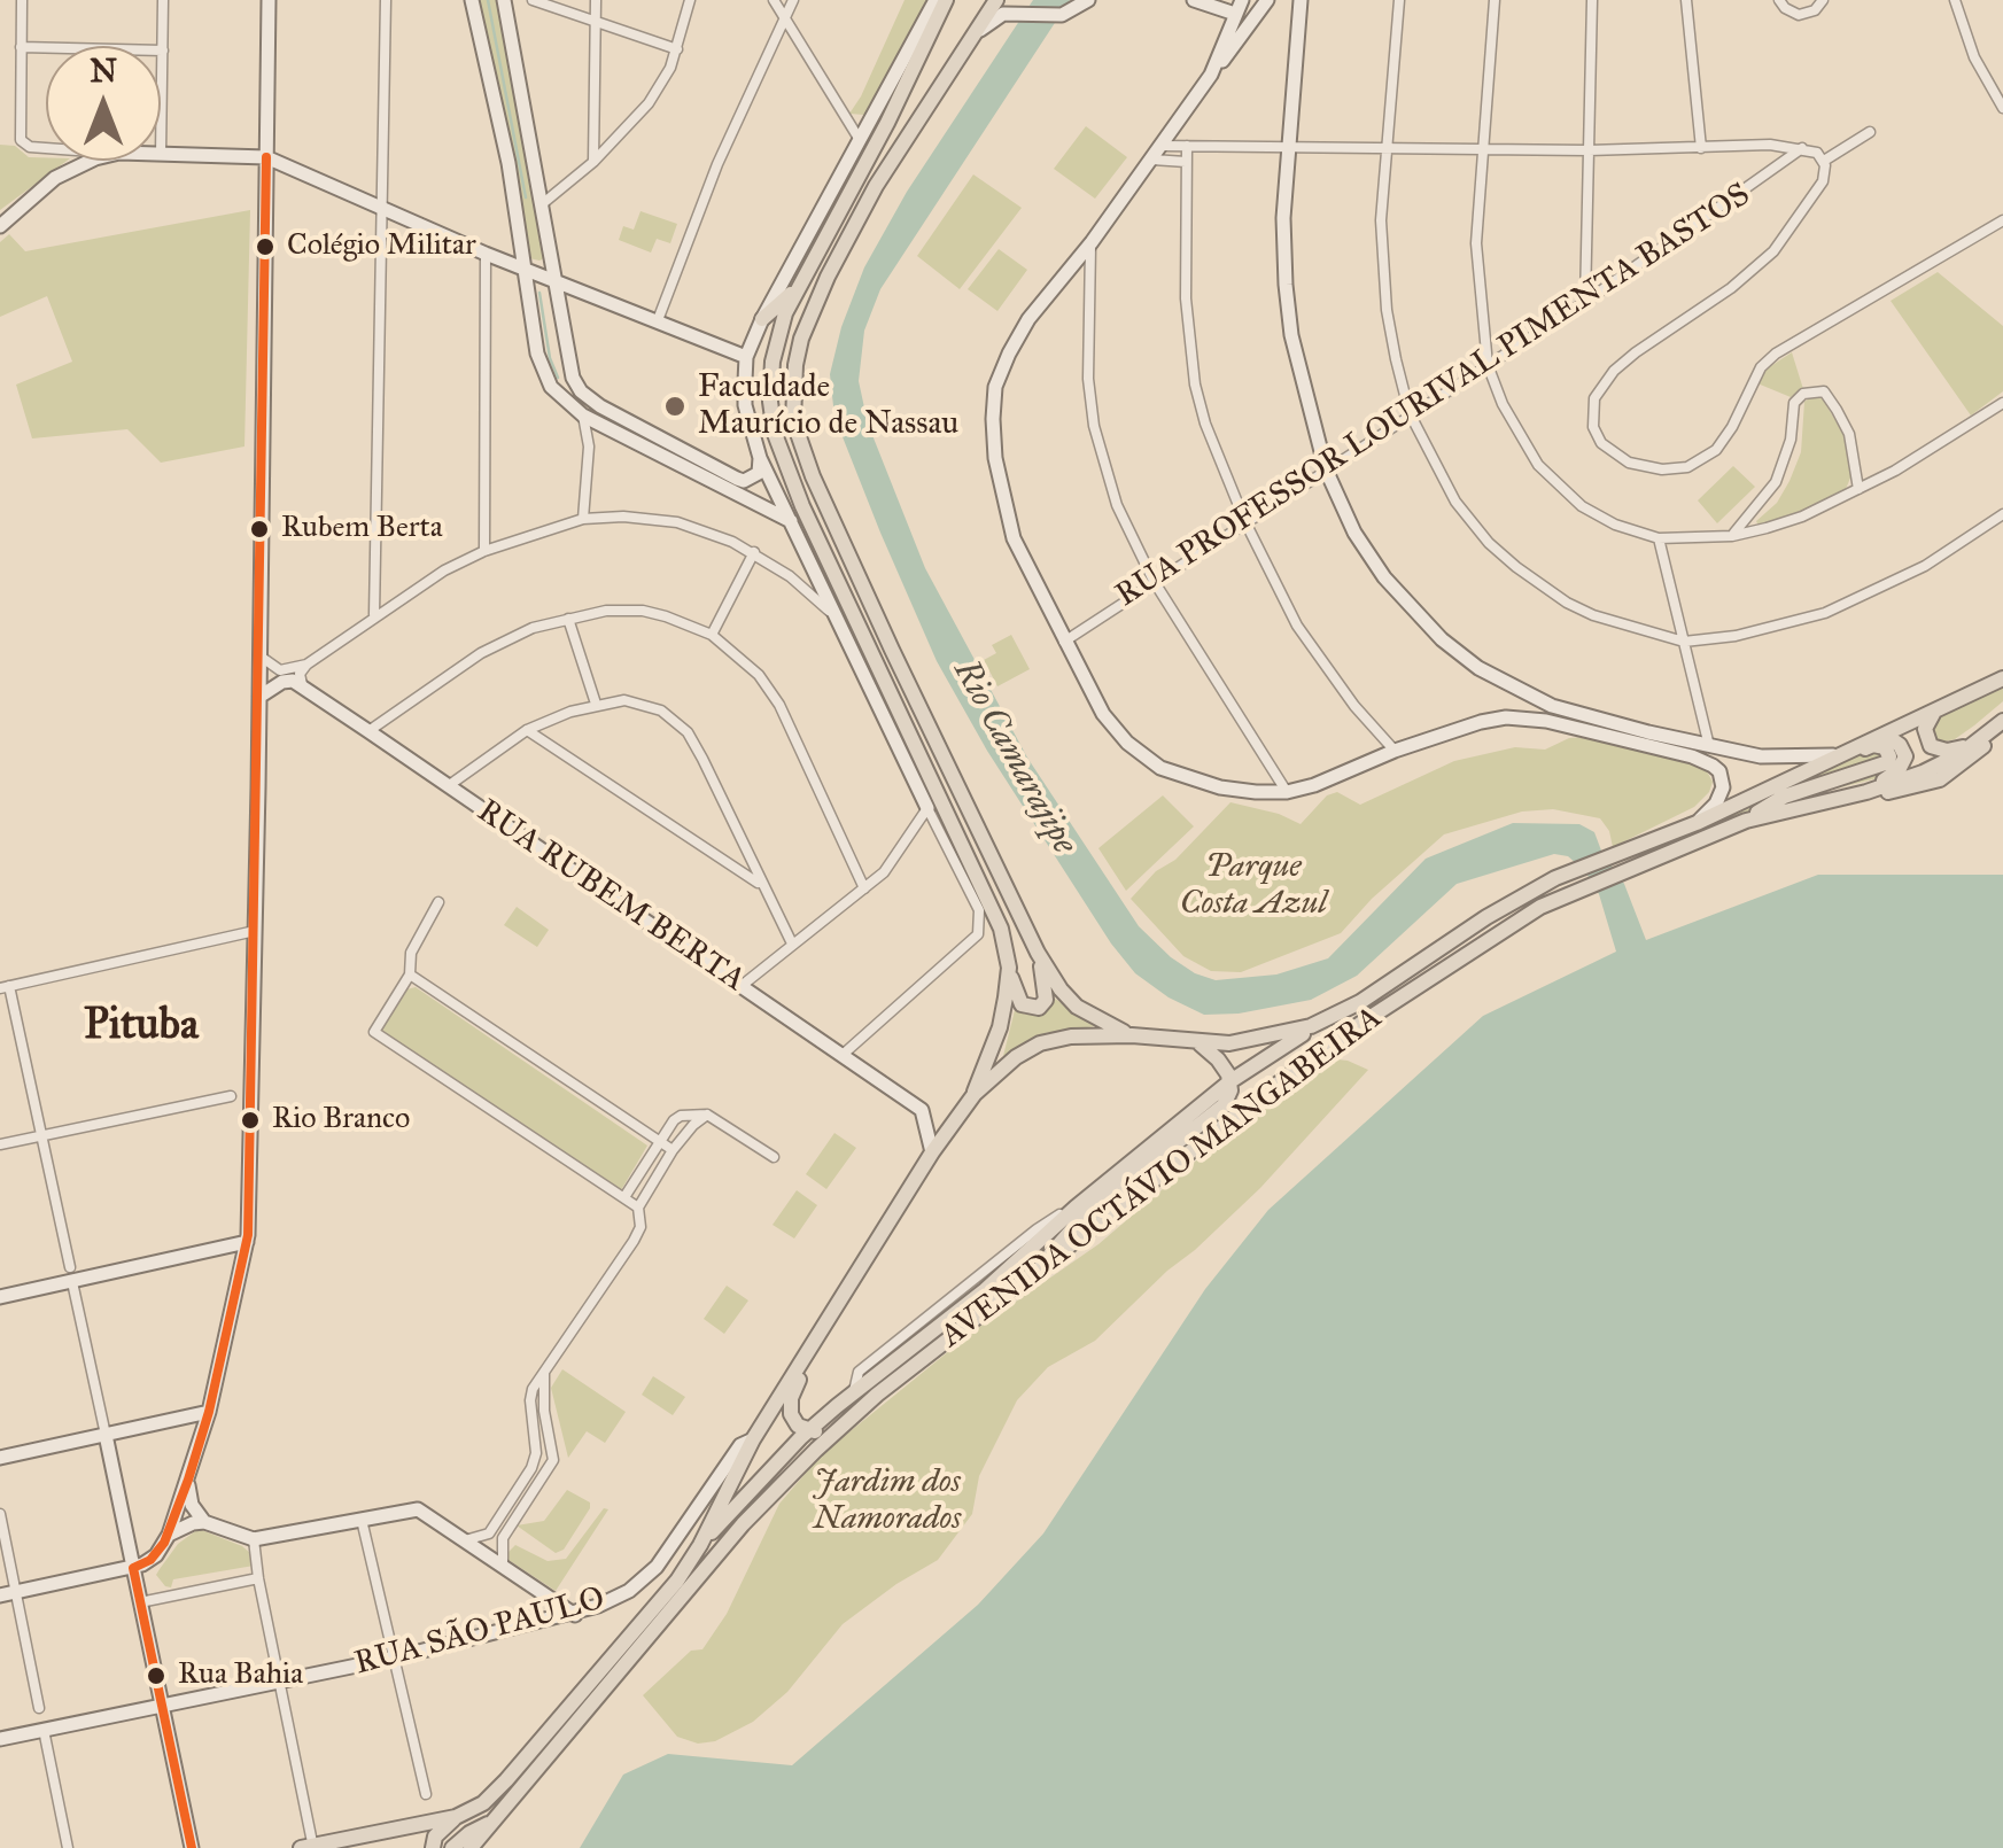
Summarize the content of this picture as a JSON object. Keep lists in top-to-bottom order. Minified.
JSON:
{"streets":{"main road":["AVENIDA OCTÁVIO MANGABEIRA"],"street":["RUA PROFESSOR LOURIVAL PIMENTA BASTOS","RUA RUBEM BERTA","RUA SÃO PAULO"]},"districts":["Pituba"],"water":["Rio Camarajipe"],"parks":["Parque Costa Azul","Jardim dos Namorados"],"places":["Colégio Militar","Faculdade Maurício de Nassau","Rubem Berta","Rio Branco","Rua Bahia"],"north":"top"}
